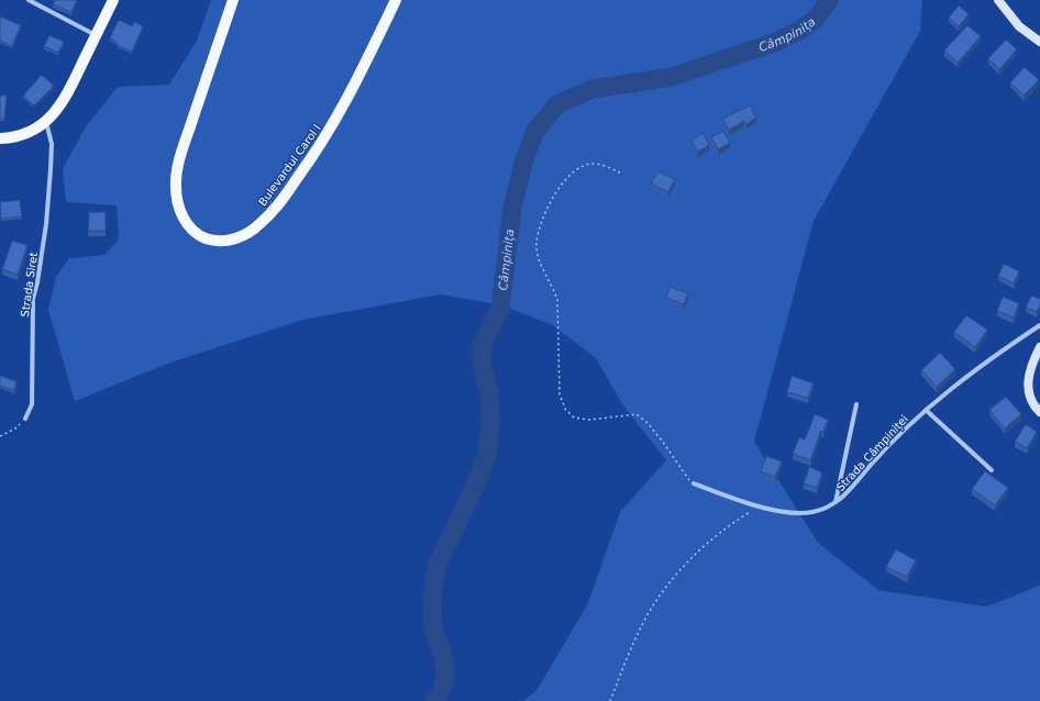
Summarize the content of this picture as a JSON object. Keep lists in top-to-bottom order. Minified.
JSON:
{"streets":{"main road":["Bulevardul Carol I"],"street":["Strada Siret","Strada Câmpiniței"]},"water":["Câmpinița"]}
